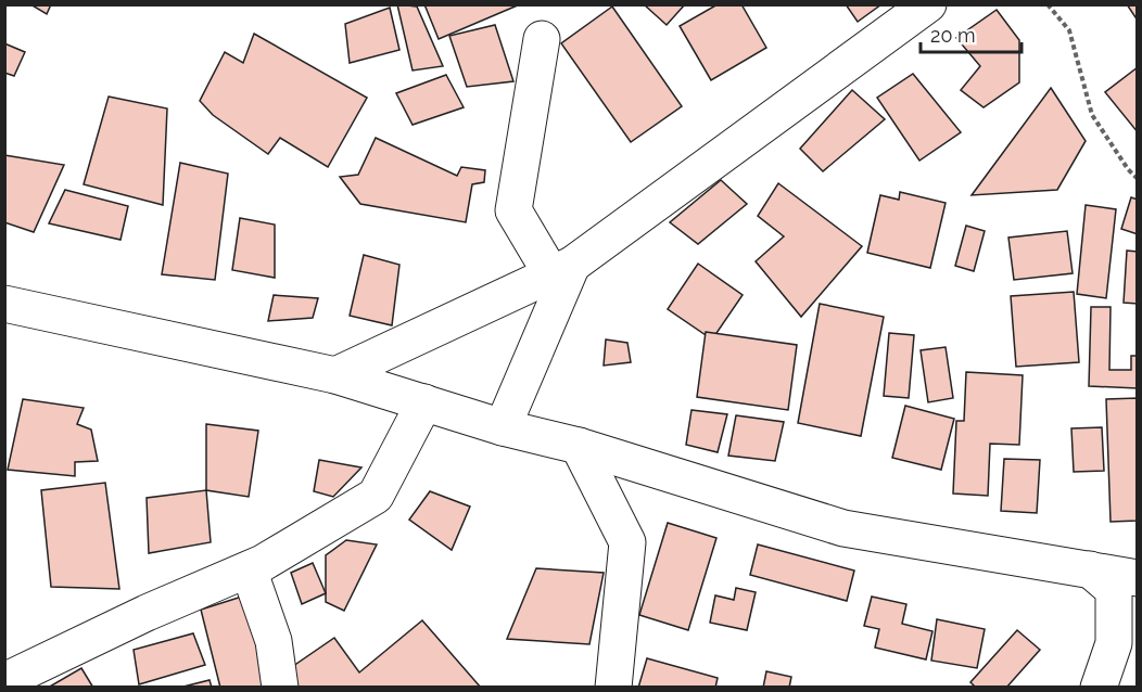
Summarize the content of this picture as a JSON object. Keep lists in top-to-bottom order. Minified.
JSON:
{"scale_bar":"20 m"}
